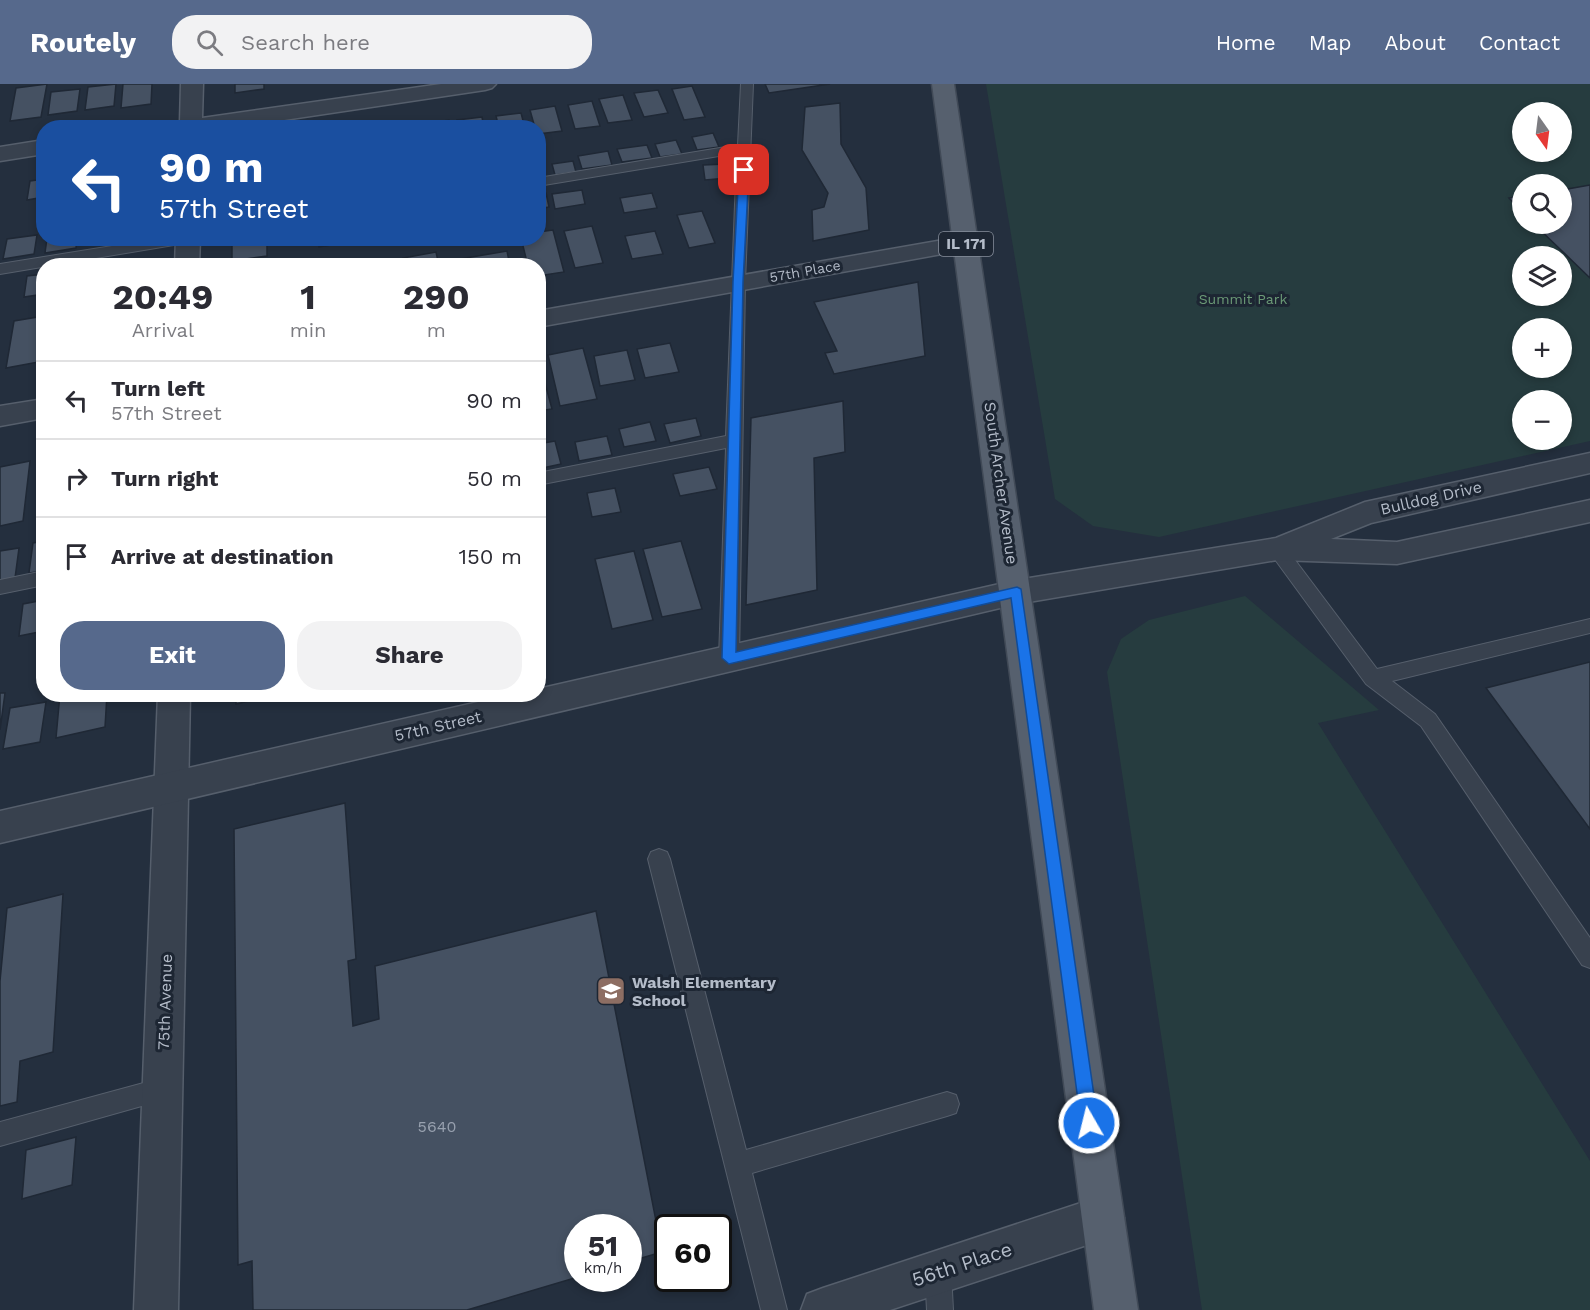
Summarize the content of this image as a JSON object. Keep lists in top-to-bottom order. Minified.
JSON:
{"streets":{"main road":["IL 171","South Archer Avenue"],"street":["57th Place","Bulldog Drive","57th Street","75th Avenue","56th Place"]},"crossings":[["57th Place","South Archer Avenue"],["South Archer Avenue","Bulldog Drive"],["South Archer Avenue","57th Street"],["South Archer Avenue","56th Place"],["Bulldog Drive","57th Street"],["57th Street","75th Avenue"]],"parks":["Summit Park"],"places":{"school or university":["Walsh Elementary School"]},"house_numbers":["5640"],"north":"bottom","page":{"header":"Routely","search":"Search here","nav":["Home","Map","About","Contact"],"map_buttons":["+","−"],"turn":["90 m","57th Street"],"eta":["20:49","Arrival","1","min","290","m"],"list":[{"name":"Turn left","note":"57th Street","value":"90 m"},{"name":"Turn right","value":"50 m"},{"name":"Arrive at destination","value":"150 m"}],"buttons":["Exit","Share"],"speed":"51 km/h","limit":"60"}}
